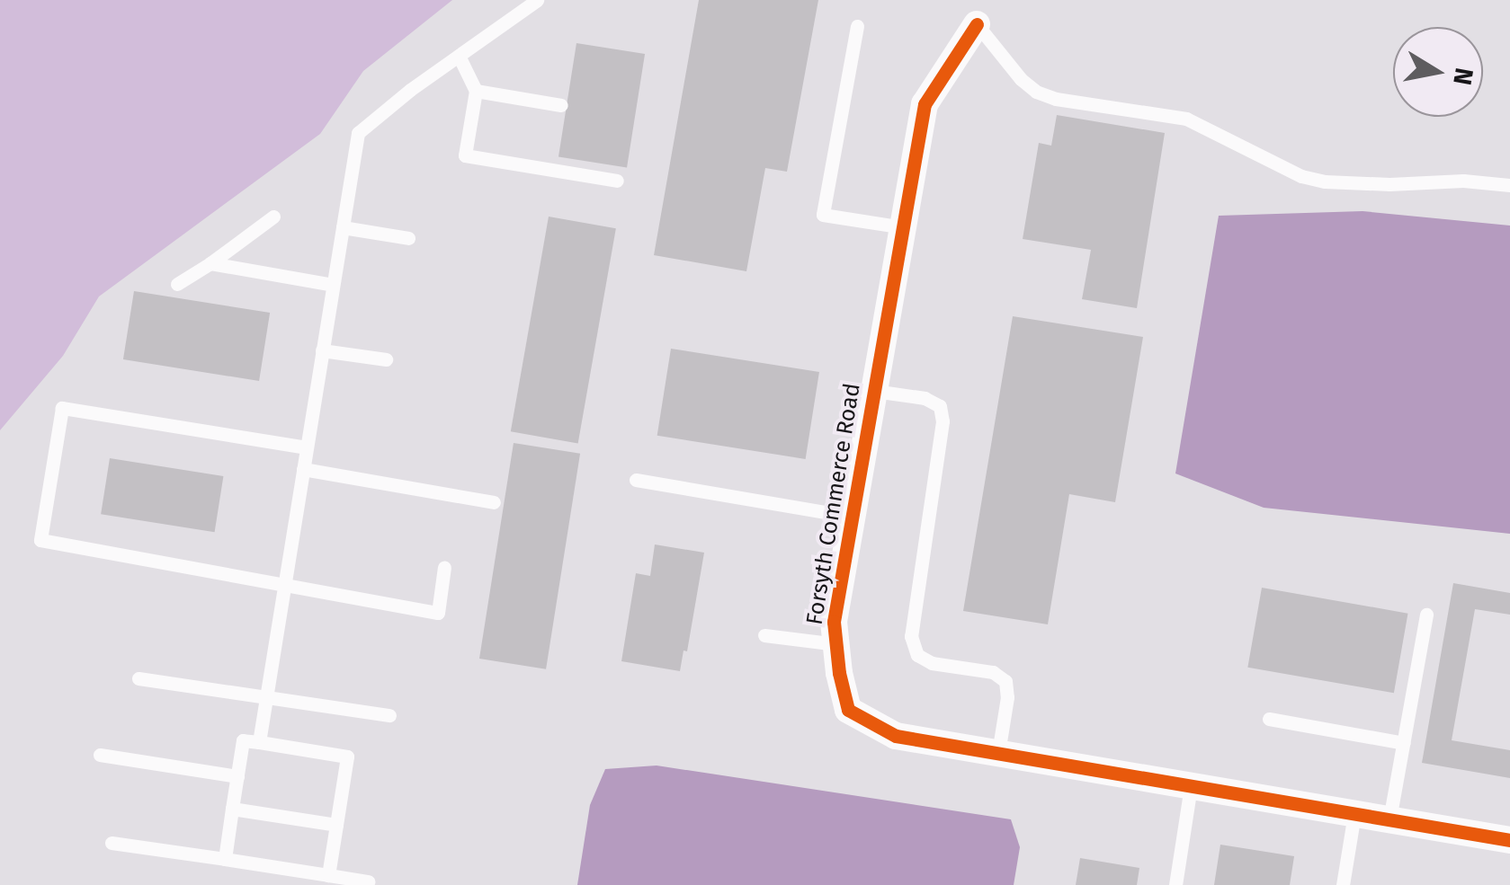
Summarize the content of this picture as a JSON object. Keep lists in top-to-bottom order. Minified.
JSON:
{"streets":{"street":["Forsyth Commerce Road"]},"north":"right"}
